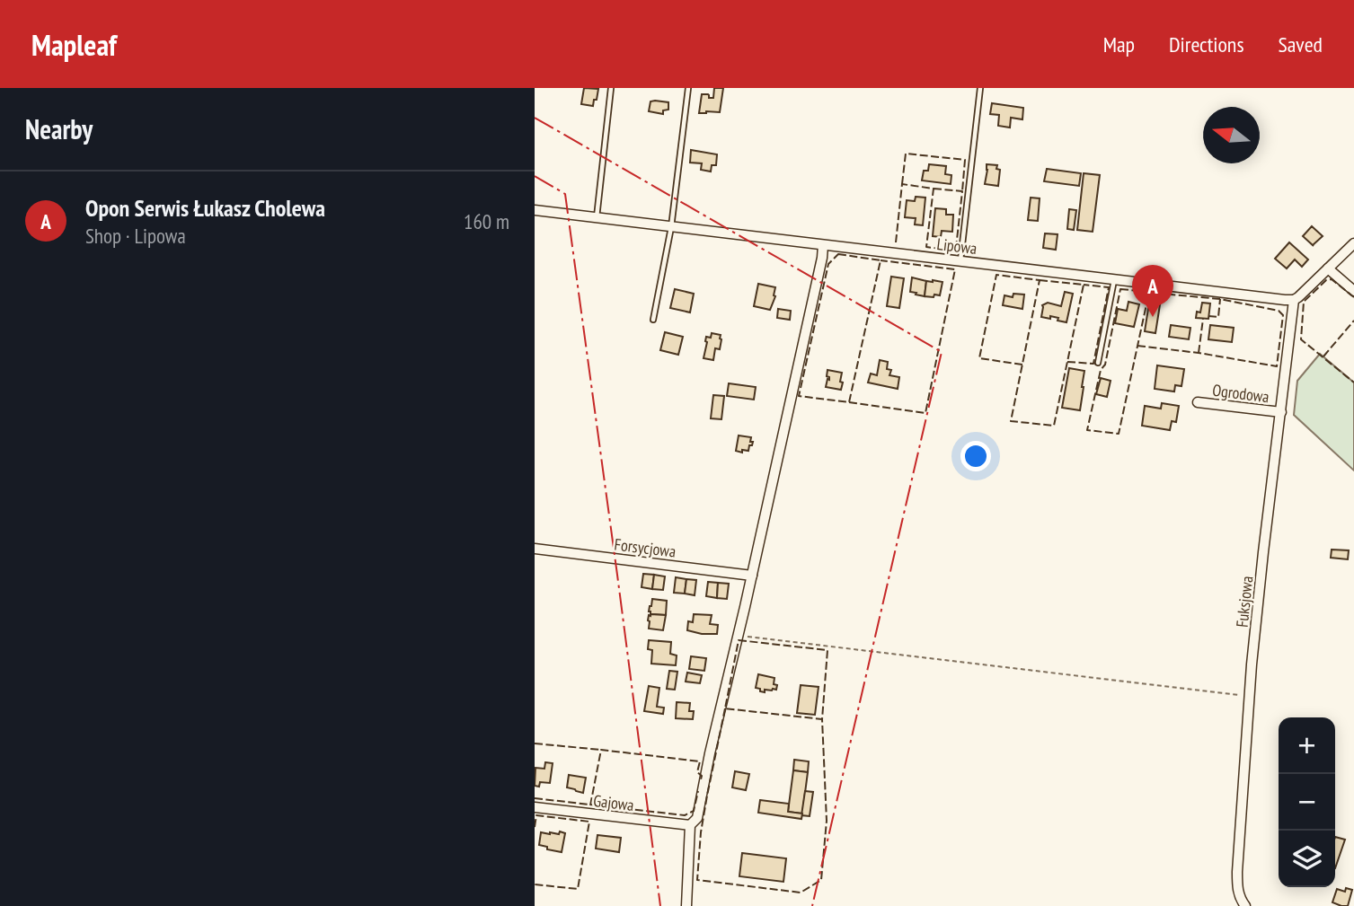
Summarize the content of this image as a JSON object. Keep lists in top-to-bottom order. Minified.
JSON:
{"streets":{"street":["Lipowa","Ogrodowa","Forsycjowa","Fuksjowa","Gajowa"]},"crossings":[["Lipowa","Fuksjowa"],["Ogrodowa","Fuksjowa"]],"north":"left","page":{"header":"Mapleaf","nav":["Map","Directions","Saved"],"heading":"Nearby","list":[{"mark":"A","name":"Opon Serwis Łukasz Cholewa","note":"Shop · Lipowa","value":"160 m"}],"pins":"A","map_buttons":["+","−"]}}
